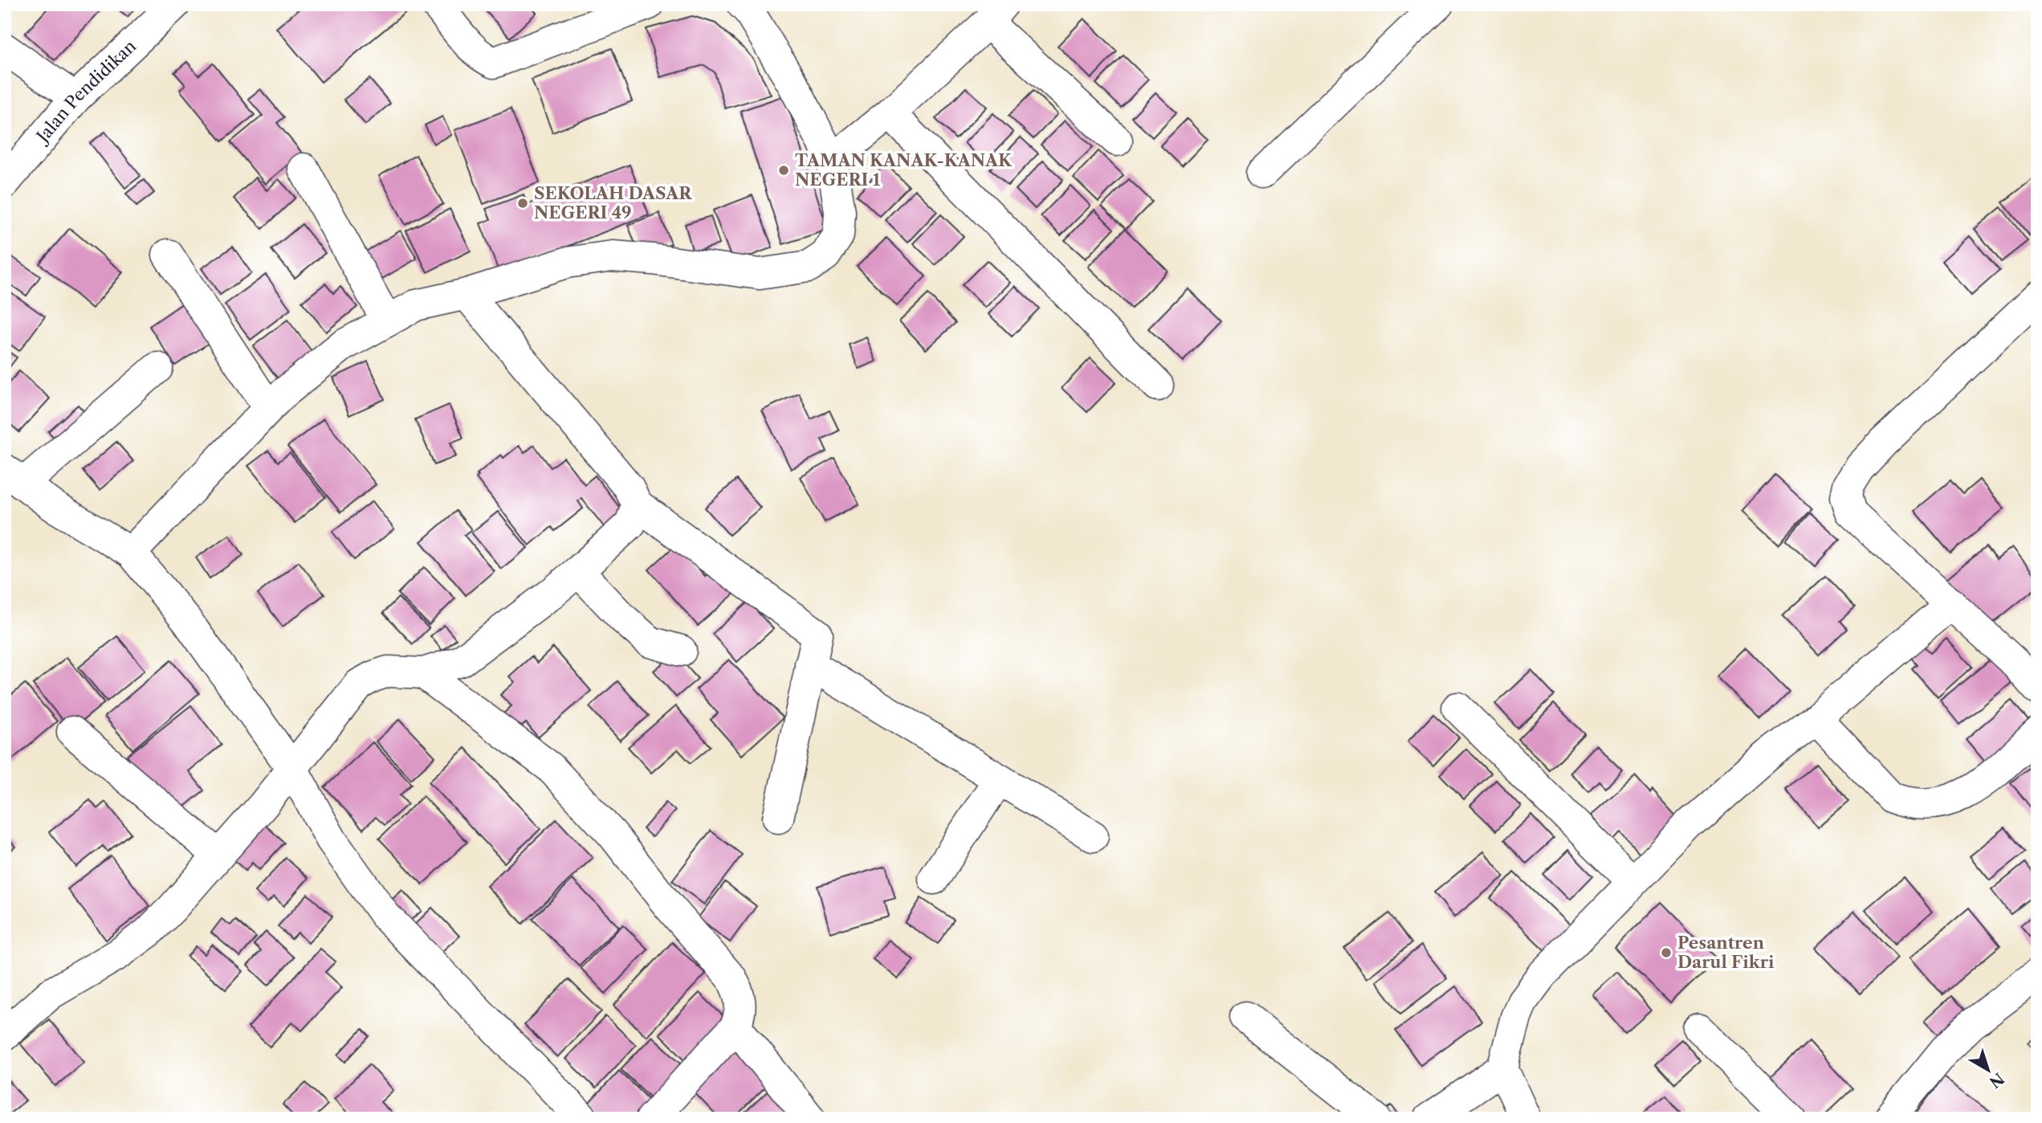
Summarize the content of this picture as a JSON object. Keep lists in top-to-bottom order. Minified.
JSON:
{"streets":{"street":["Jalan Pendidikan"]},"places":["TAMAN KANAK-KANAK NEGERI 1","SEKOLAH DASAR NEGERI 49","Pesantren Darul Fikri"],"north":"bottom right"}
